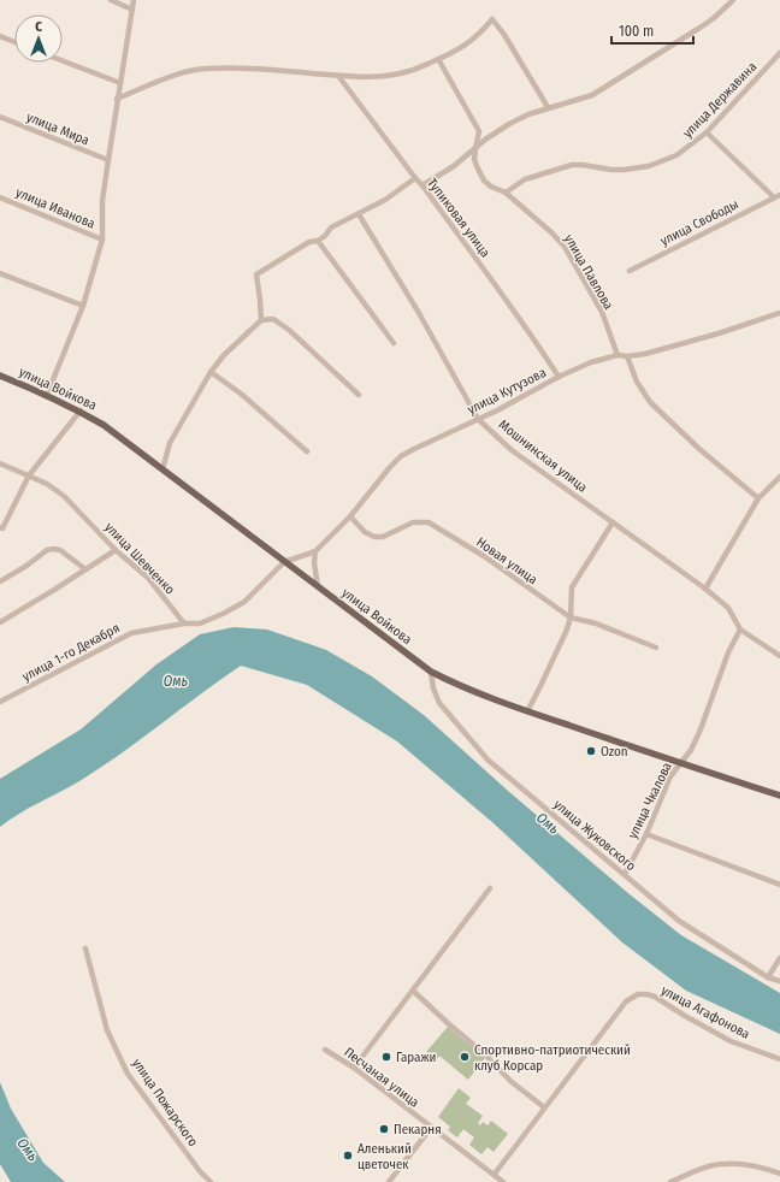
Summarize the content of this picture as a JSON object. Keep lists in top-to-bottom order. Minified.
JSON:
{"streets":{"main road":["улица Войкова"],"street":["улица Державина","улица Мира","улица Иванова","Тупиковая улица","улица Свободы","улица Павлова","улица Кутузова","Мошнинская улица","улица Шевченко","Новая улица","улица 1-го Декабря","улица Чкалова","улица Жуковского","улица Агафонова","Песчаная улица","улица Пожарского"]},"crossings":[["улица Державина","улица Павлова"],["Тупиковая улица","улица Кутузова"],["улица Павлова","улица Кутузова"],["улица Войкова","улица Кутузова"],["улица Войкова","улица Чкалова"],["улица Войкова","улица Жуковского"],["улица Кутузова","Мошнинская улица"],["улица Кутузова","Новая улица"],["Мошнинская улица","улица Чкалова"],["улица Шевченко","улица 1-го Декабря"],["улица Чкалова","улица Жуковского"]],"water":["Омь"],"places":["Ozon","Гаражи","Спортивно-патриотический клуб Корсар","Пекарня","Аленький цветочек"],"scale_bar":"100 m","north":"top"}
